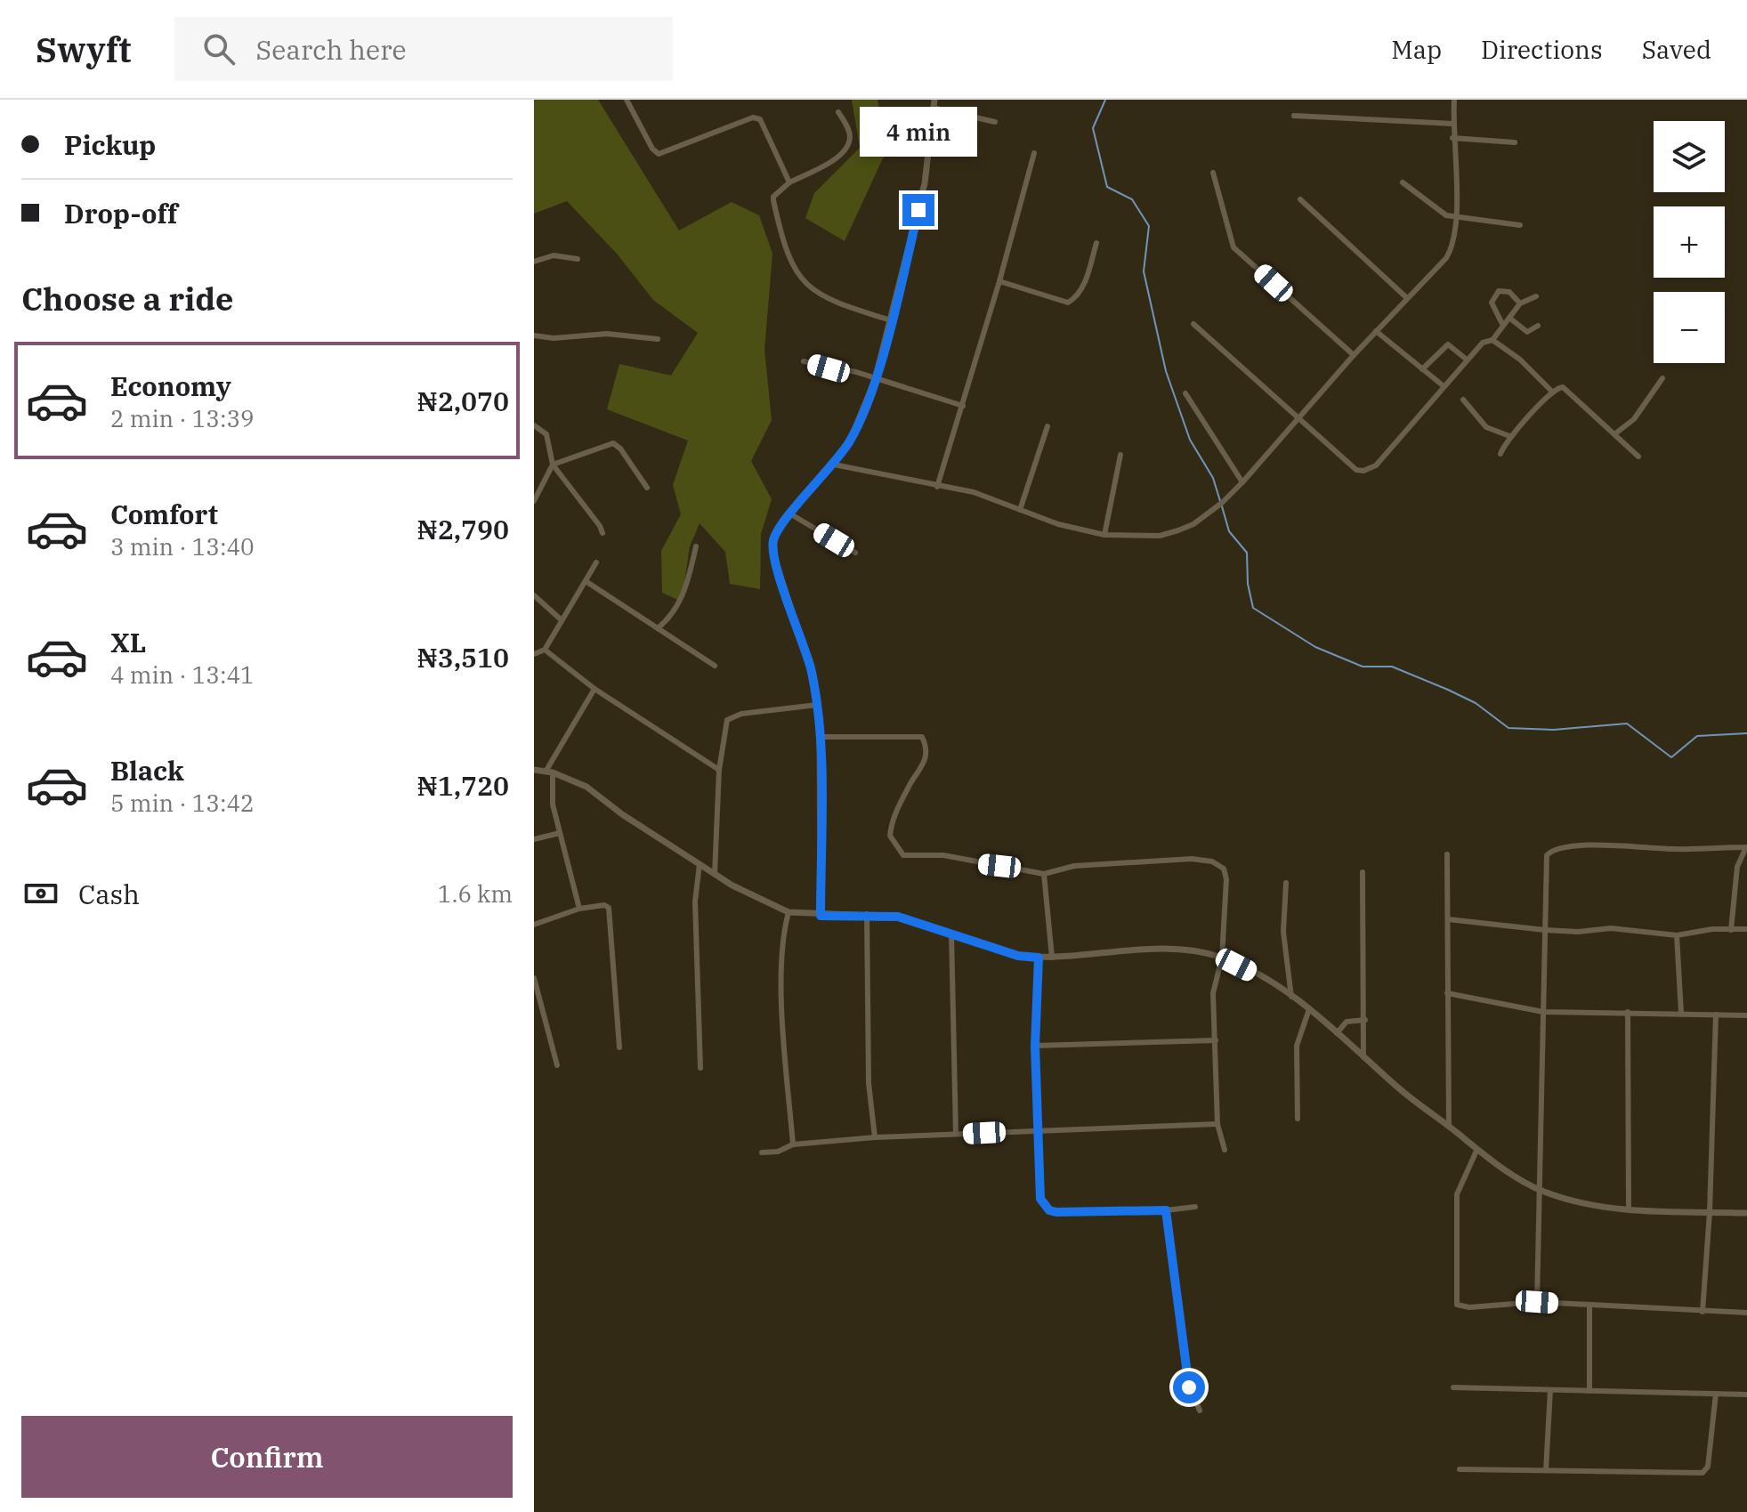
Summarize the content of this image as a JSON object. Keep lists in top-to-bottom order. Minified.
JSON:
{"page":{"header":"Swyft","search":"Search here","nav":["Map","Directions","Saved"],"banner":["Pickup","Drop-off"],"bubble":"4 min","map_buttons":["+","−"],"heading":"Choose a ride","list":[{"name":"Economy","note":"2 min · 13:39","value":"₦2,070"},{"name":"Comfort","note":"3 min · 13:40","value":"₦2,790"},{"name":"XL","note":"4 min · 13:41","value":"₦3,510"},{"name":"Black","note":"5 min · 13:42","value":"₦1,720"}],"pay":["Cash","1.6 km"],"buttons":"Confirm"}}
